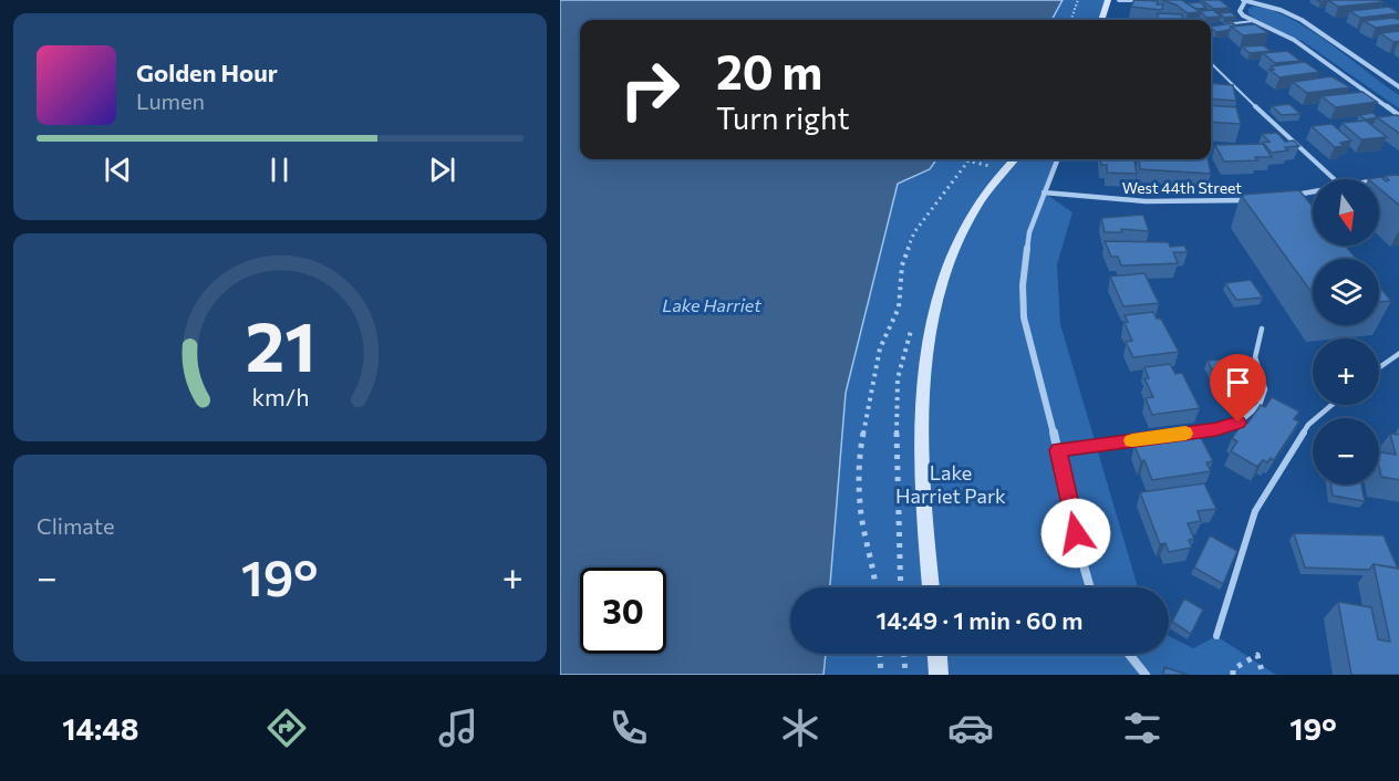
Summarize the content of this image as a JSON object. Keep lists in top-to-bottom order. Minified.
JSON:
{"streets":{"street":["West 44th Street"]},"water":["Lake Harriet"],"parks":["Lake Harriet Park"],"north":"bottom","page":{"turn":["20 m","Turn right"],"song":["Golden Hour","Lumen"],"map_buttons":["+","−"],"tile":"Climate","heat":["−","19°","+"],"limit":"30","trip":"14:49 · 1 min · 60 m","tabs":["14:48","19°"],"gauge":["21","km/h"]}}
